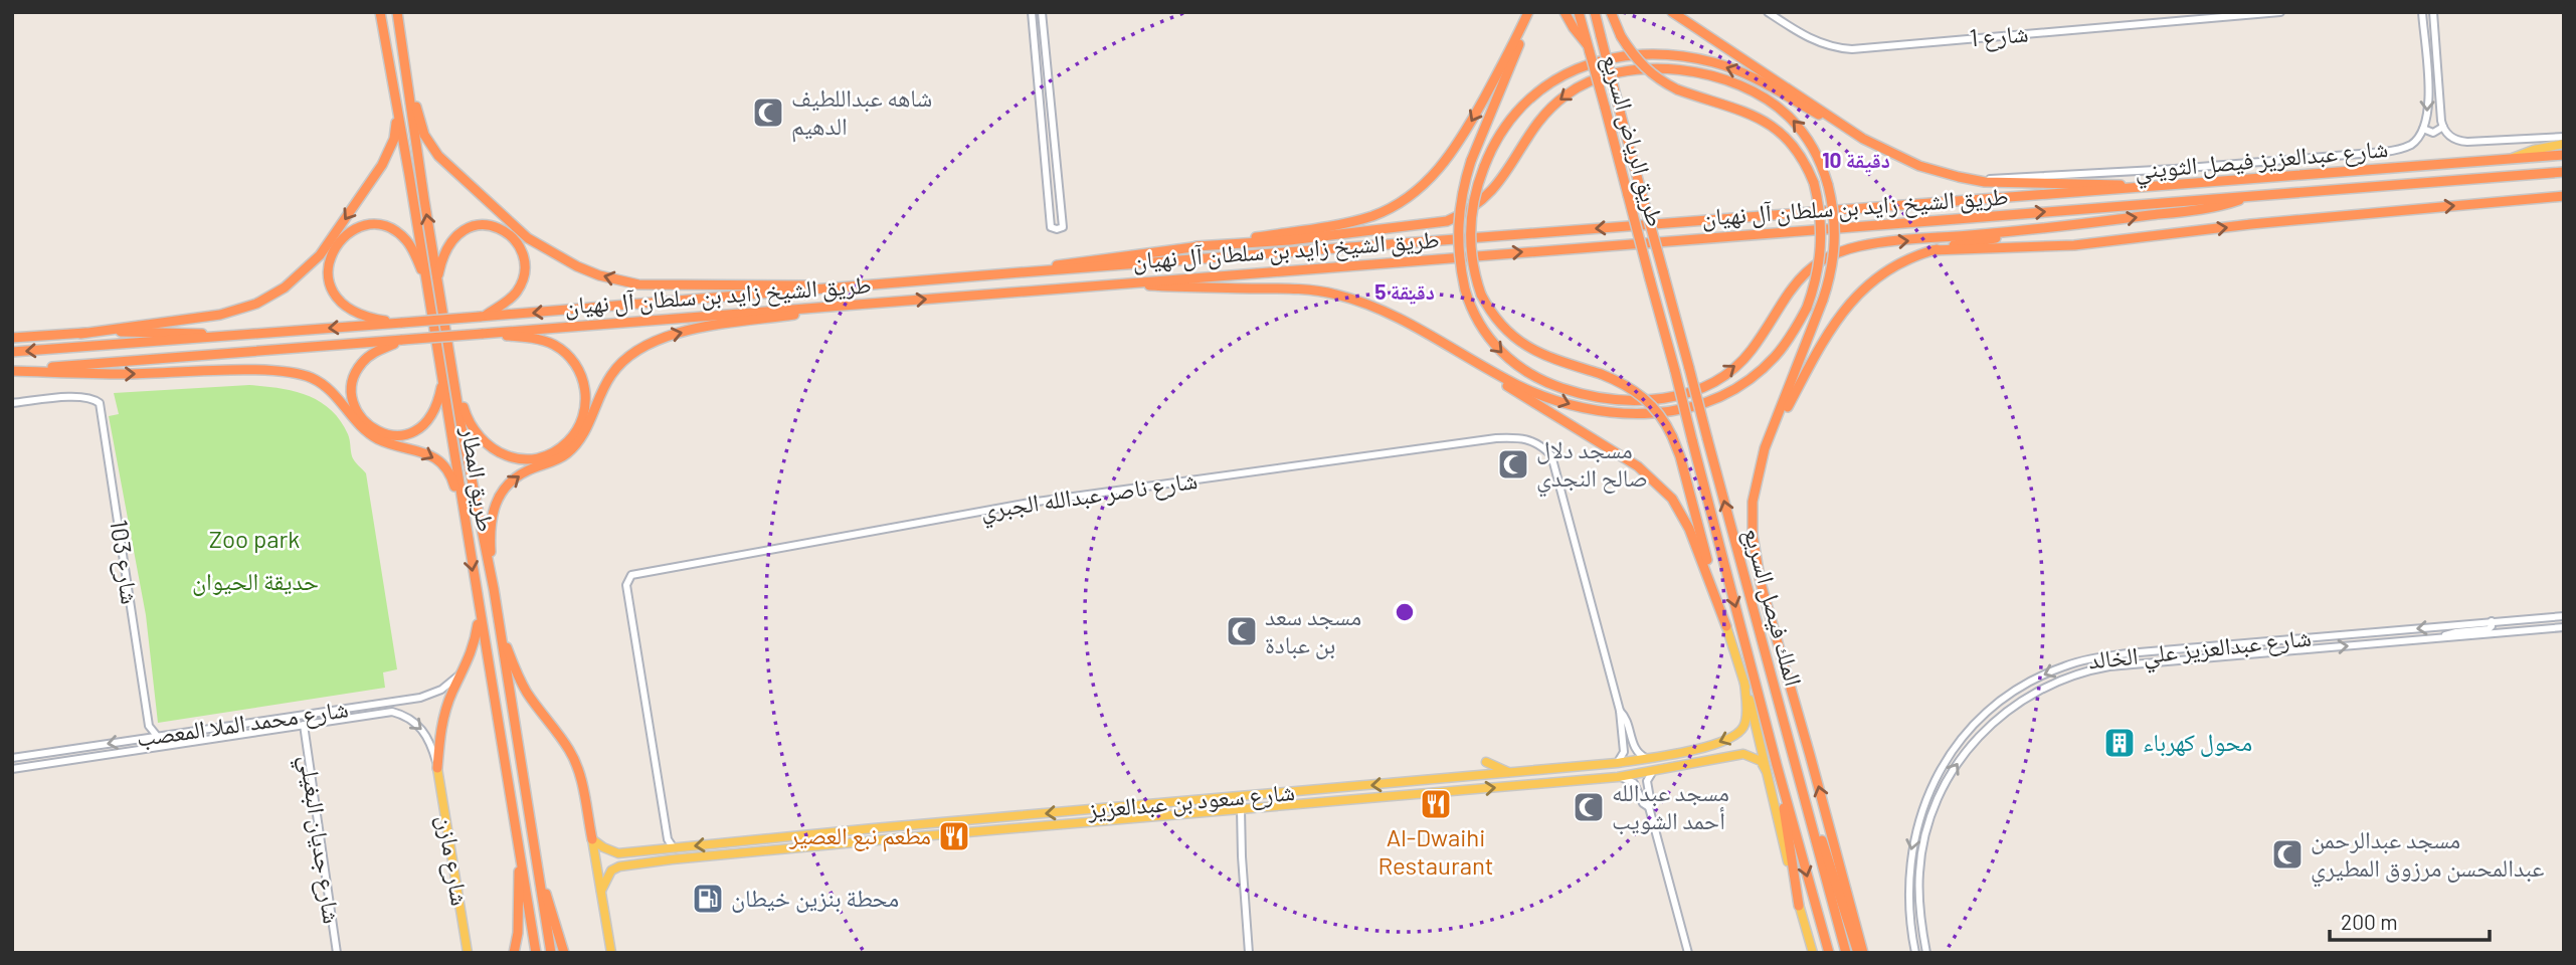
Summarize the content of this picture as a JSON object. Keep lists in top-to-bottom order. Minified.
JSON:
{"streets":{"highway":["طريق الرياض السريع","طريق الشيخ زايد بن سلطان آل نهيان","طريق المطار","الملك فيصل السريع"],"main road":["شارع سعود بن عبدالعزيز","شارع مازن"],"street":["شارع 1","شارع عبدالعزيز فيصل الثويني","شارع ناصر عبدالله الجبري","شارع 103","شارع عبدالعزيز علي الخالد","شارع محمد الملا المعصب","شارع جديان البغيلي"]},"crossings":[["طريق الرياض السريع","الملك فيصل السريع"],["شارع ناصر عبدالله الجبري","شارع سعود بن عبدالعزيز"],["الملك فيصل السريع","شارع سعود بن عبدالعزيز"],["شارع محمد الملا المعصب","شارع جديان البغيلي"]],"parks":["Zoo park","حديقة الحيوان"],"places":{"mosque":["شاهه عبداللطيف الدهيم","مسجد دلال صالح النجدي","مسجد سعد بن عبادة","مسجد عبدالله أحمد الشويب","مسجد عبدالرحمن عبدالمحسن مرزوق المطيري"],"building":["محول كهرباء"],"restaurant":["Al-Dwaihi Restaurant","مطعم نبع العصير"],"fuel station":["محطة بنزين خيطان"]},"scale_bar":"200 m","rings":["10 دقيقة","5 دقيقة"]}
